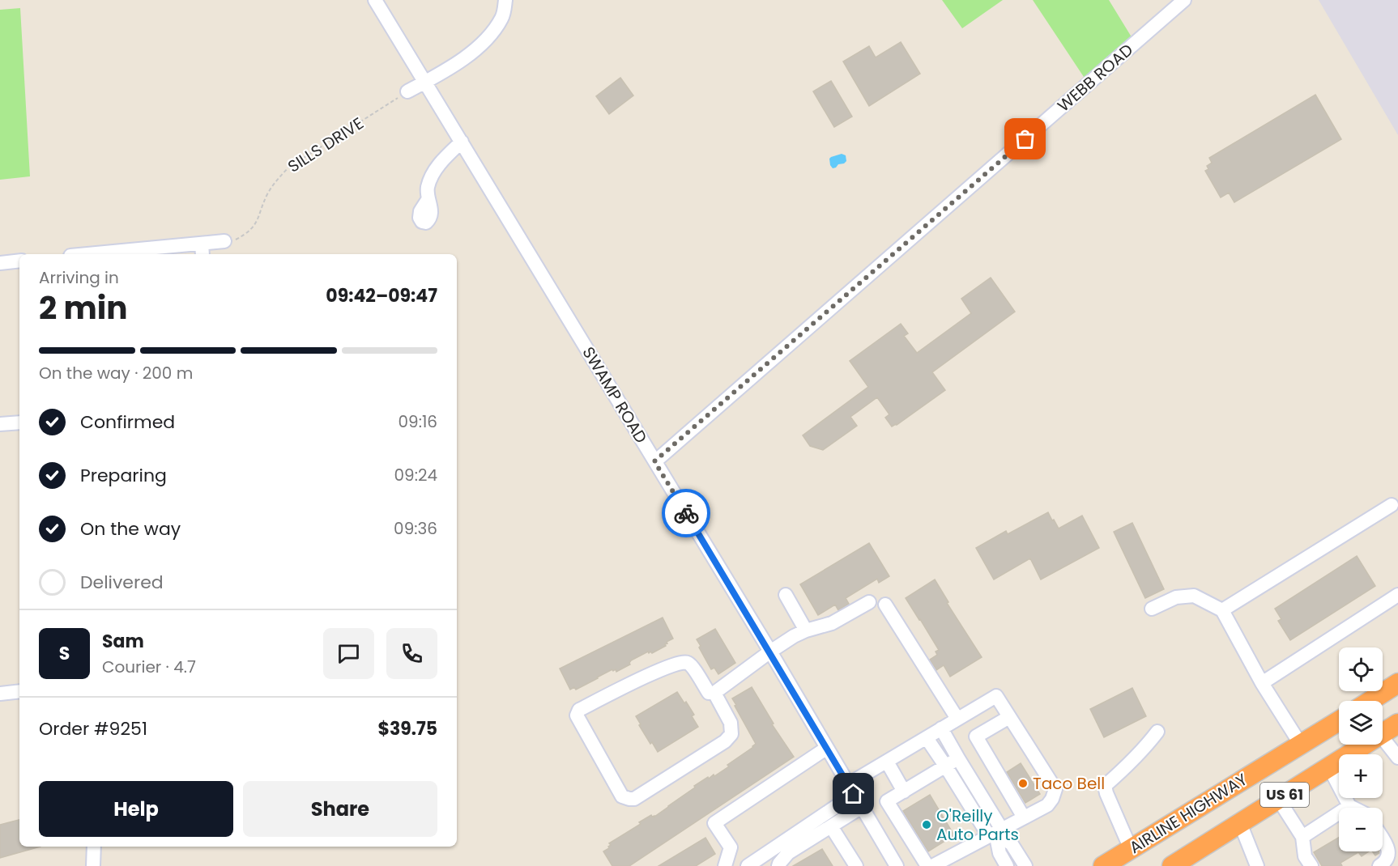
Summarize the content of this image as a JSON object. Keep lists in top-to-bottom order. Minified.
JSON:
{"streets":{"highway":["US 61","AIRLINE HIGHWAY"],"street":["WEBB ROAD","SWAMP ROAD"],"path":["SILLS DRIVE"]},"crossings":[["WEBB ROAD","SWAMP ROAD"]],"places":["Taco Bell","O'Reilly Auto Parts"],"page":{"heading":["2 min","Arriving in","09:42–09:47"],"panel":["Sam","Courier · 4.7","Order #9251","$39.75"],"bar":"On the way · 200 m","list":[["Confirmed","09:16"],["Preparing","09:24"],["On the way","09:36"],"Delivered"],"round":"S","map_buttons":["+","−"],"buttons":["Help","Share"]}}
